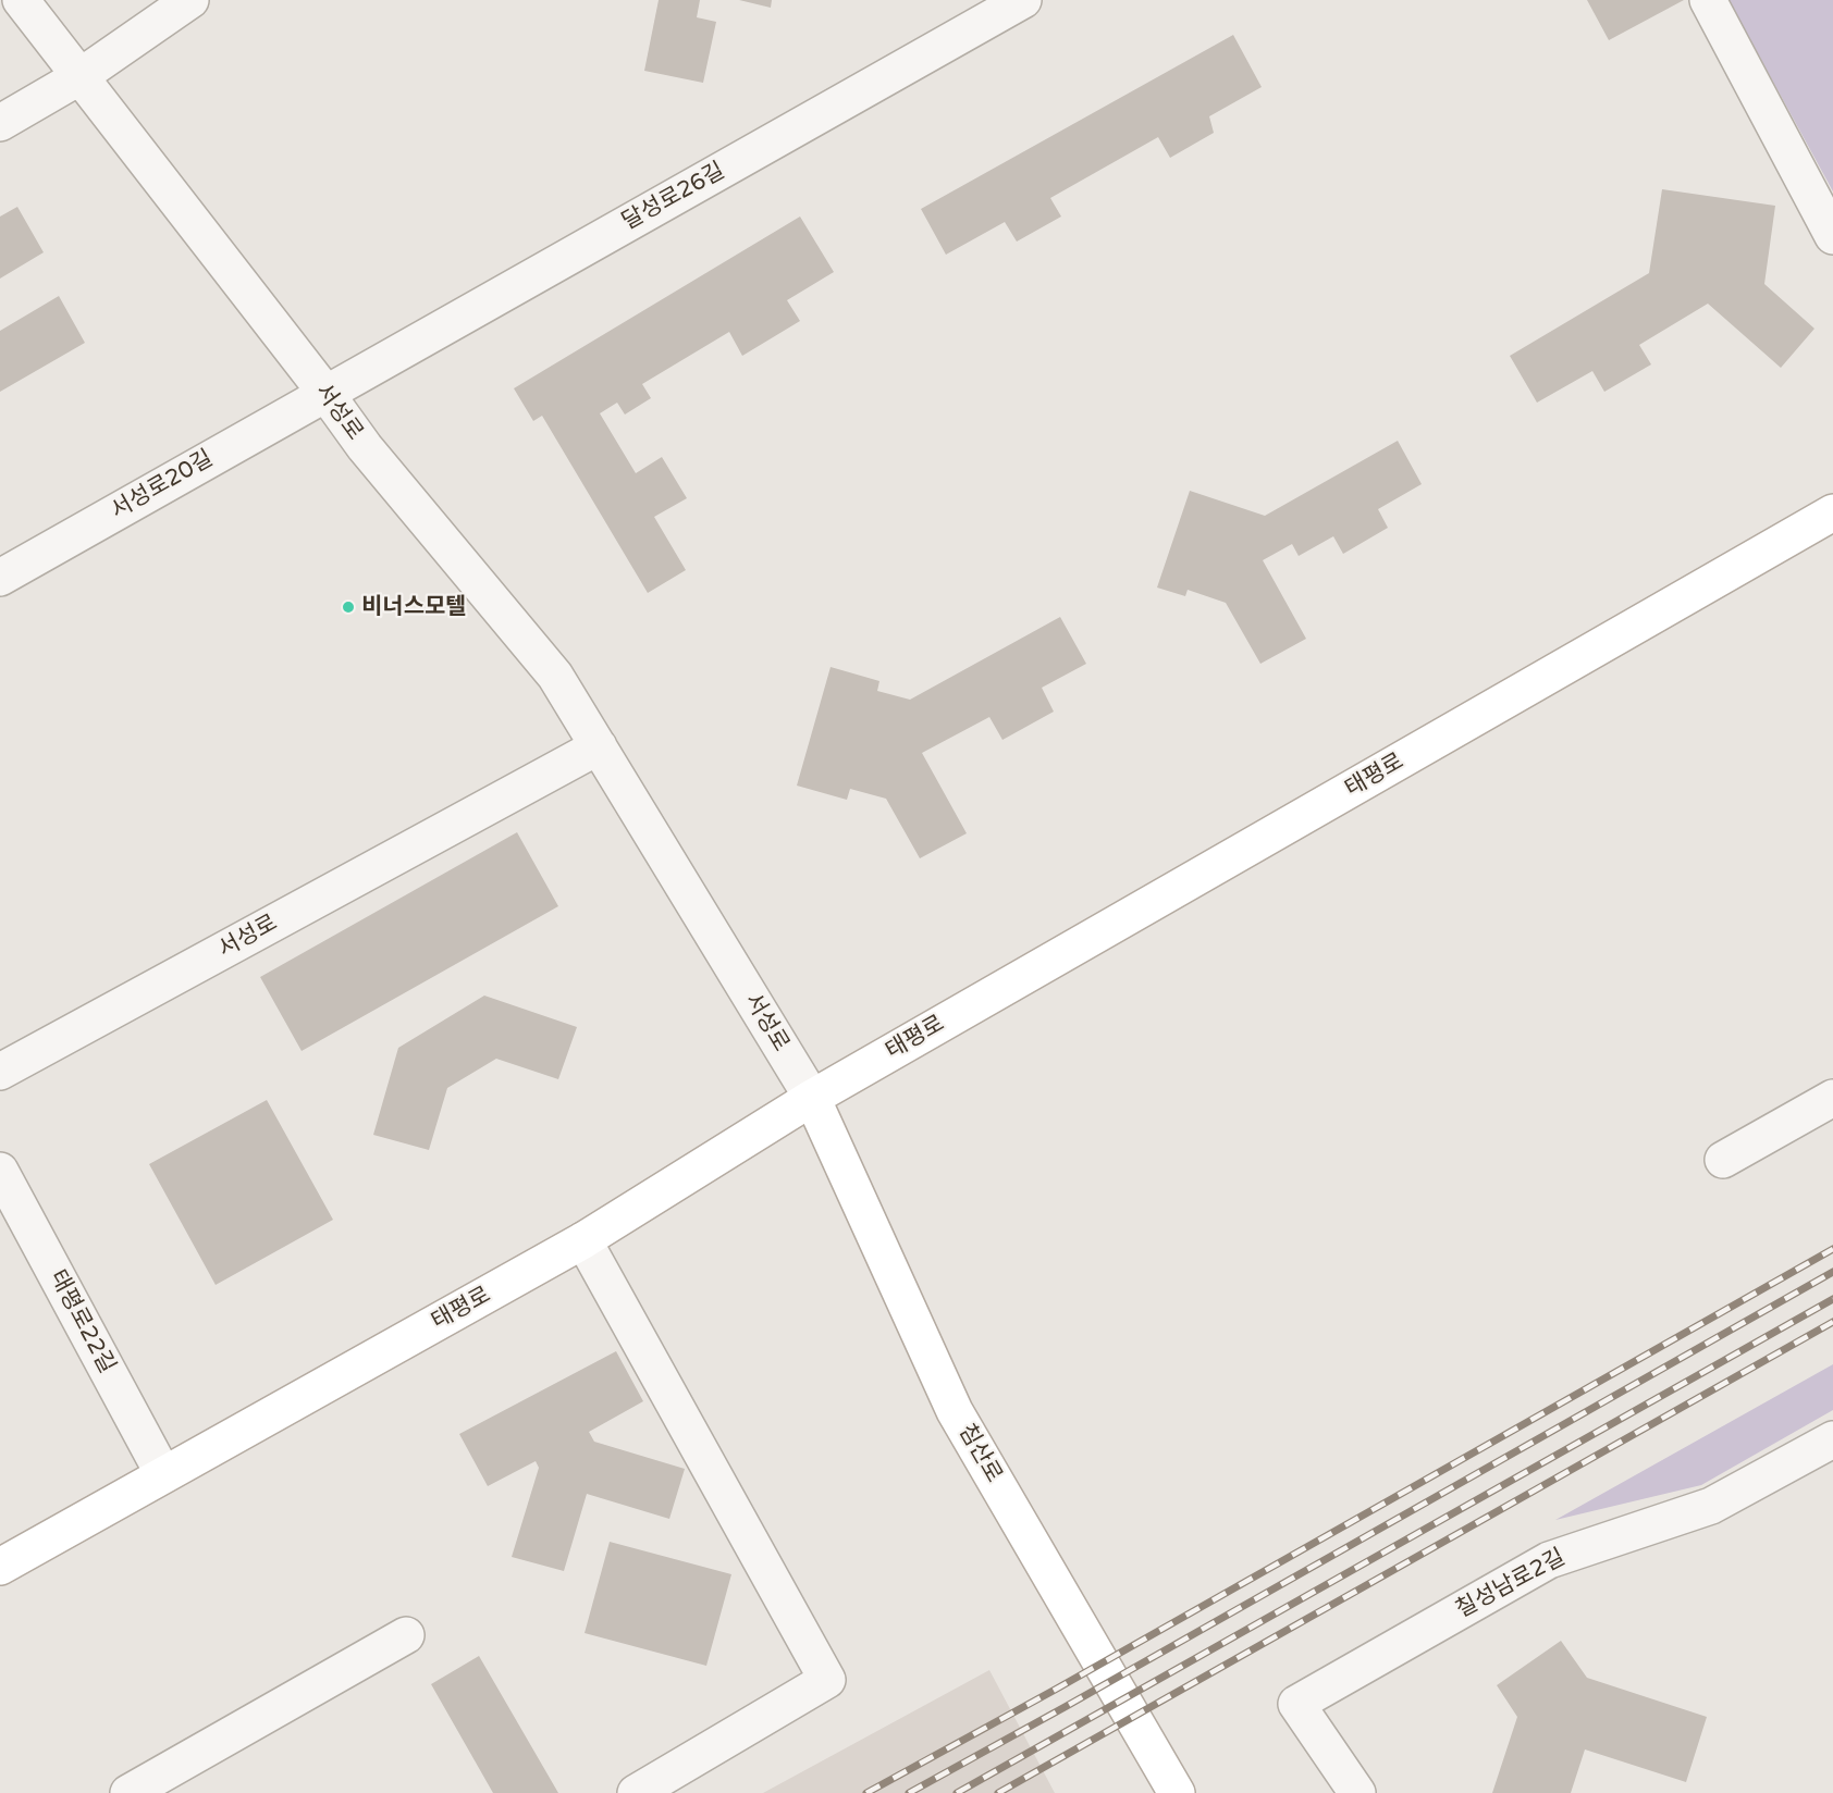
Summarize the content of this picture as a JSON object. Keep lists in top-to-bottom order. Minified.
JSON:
{"streets":{"main road":["태평로","침산로"],"street":["달성로26길","서성로","서성로20길","태평로22길","칠성남로2길"]},"crossings":[["달성로26길","서성로"],["달성로26길","서성로20길"],["서성로","서성로20길"],["서성로","태평로"],["서성로","침산로"],["태평로","태평로22길"],["태평로","침산로"]],"places":["비너스모텔"]}
